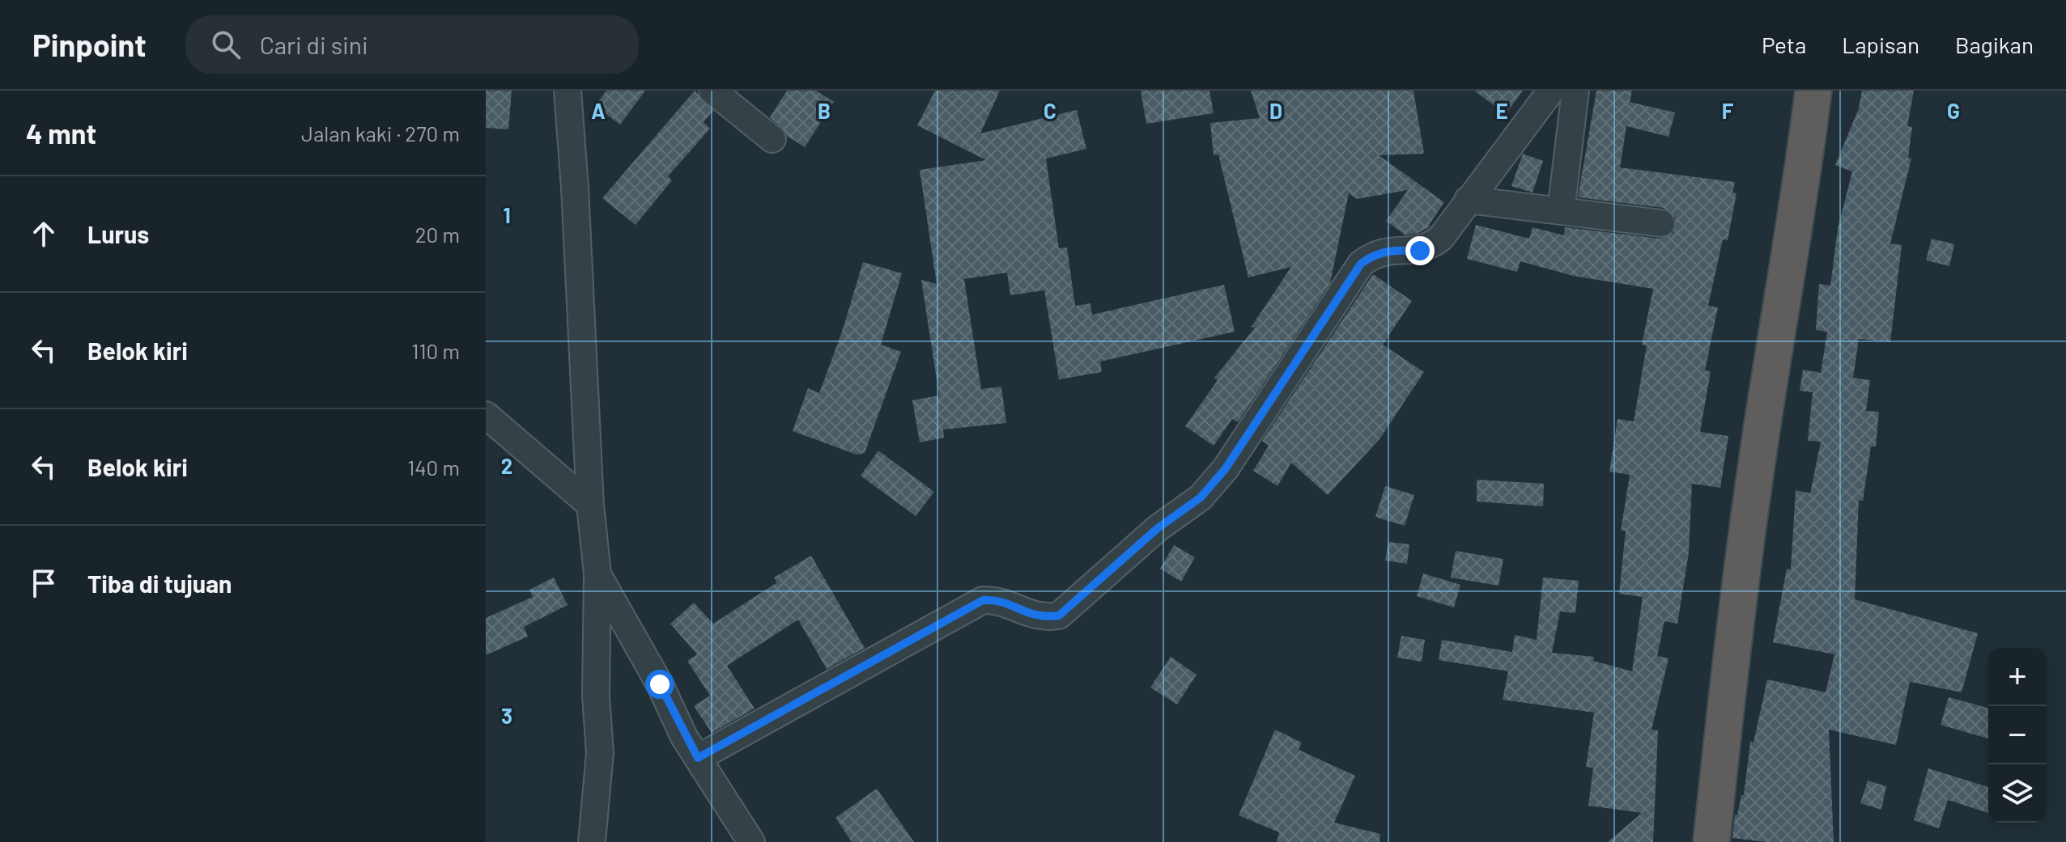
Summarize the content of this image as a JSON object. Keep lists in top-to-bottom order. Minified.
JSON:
{"page":{"header":"Pinpoint","search":"Cari di sini","nav":["Peta","Lapisan","Bagikan"],"heading":["4 mnt","Jalan kaki · 270 m"],"list":[["Lurus","20 m"],["Belok kiri","110 m"],["Belok kiri","140 m"],"Tiba di tujuan"],"map_buttons":["+","−"]},"grid":{"columns":["A","B","C","D","E","F","G"],"rows":["1","2","3"]}}
